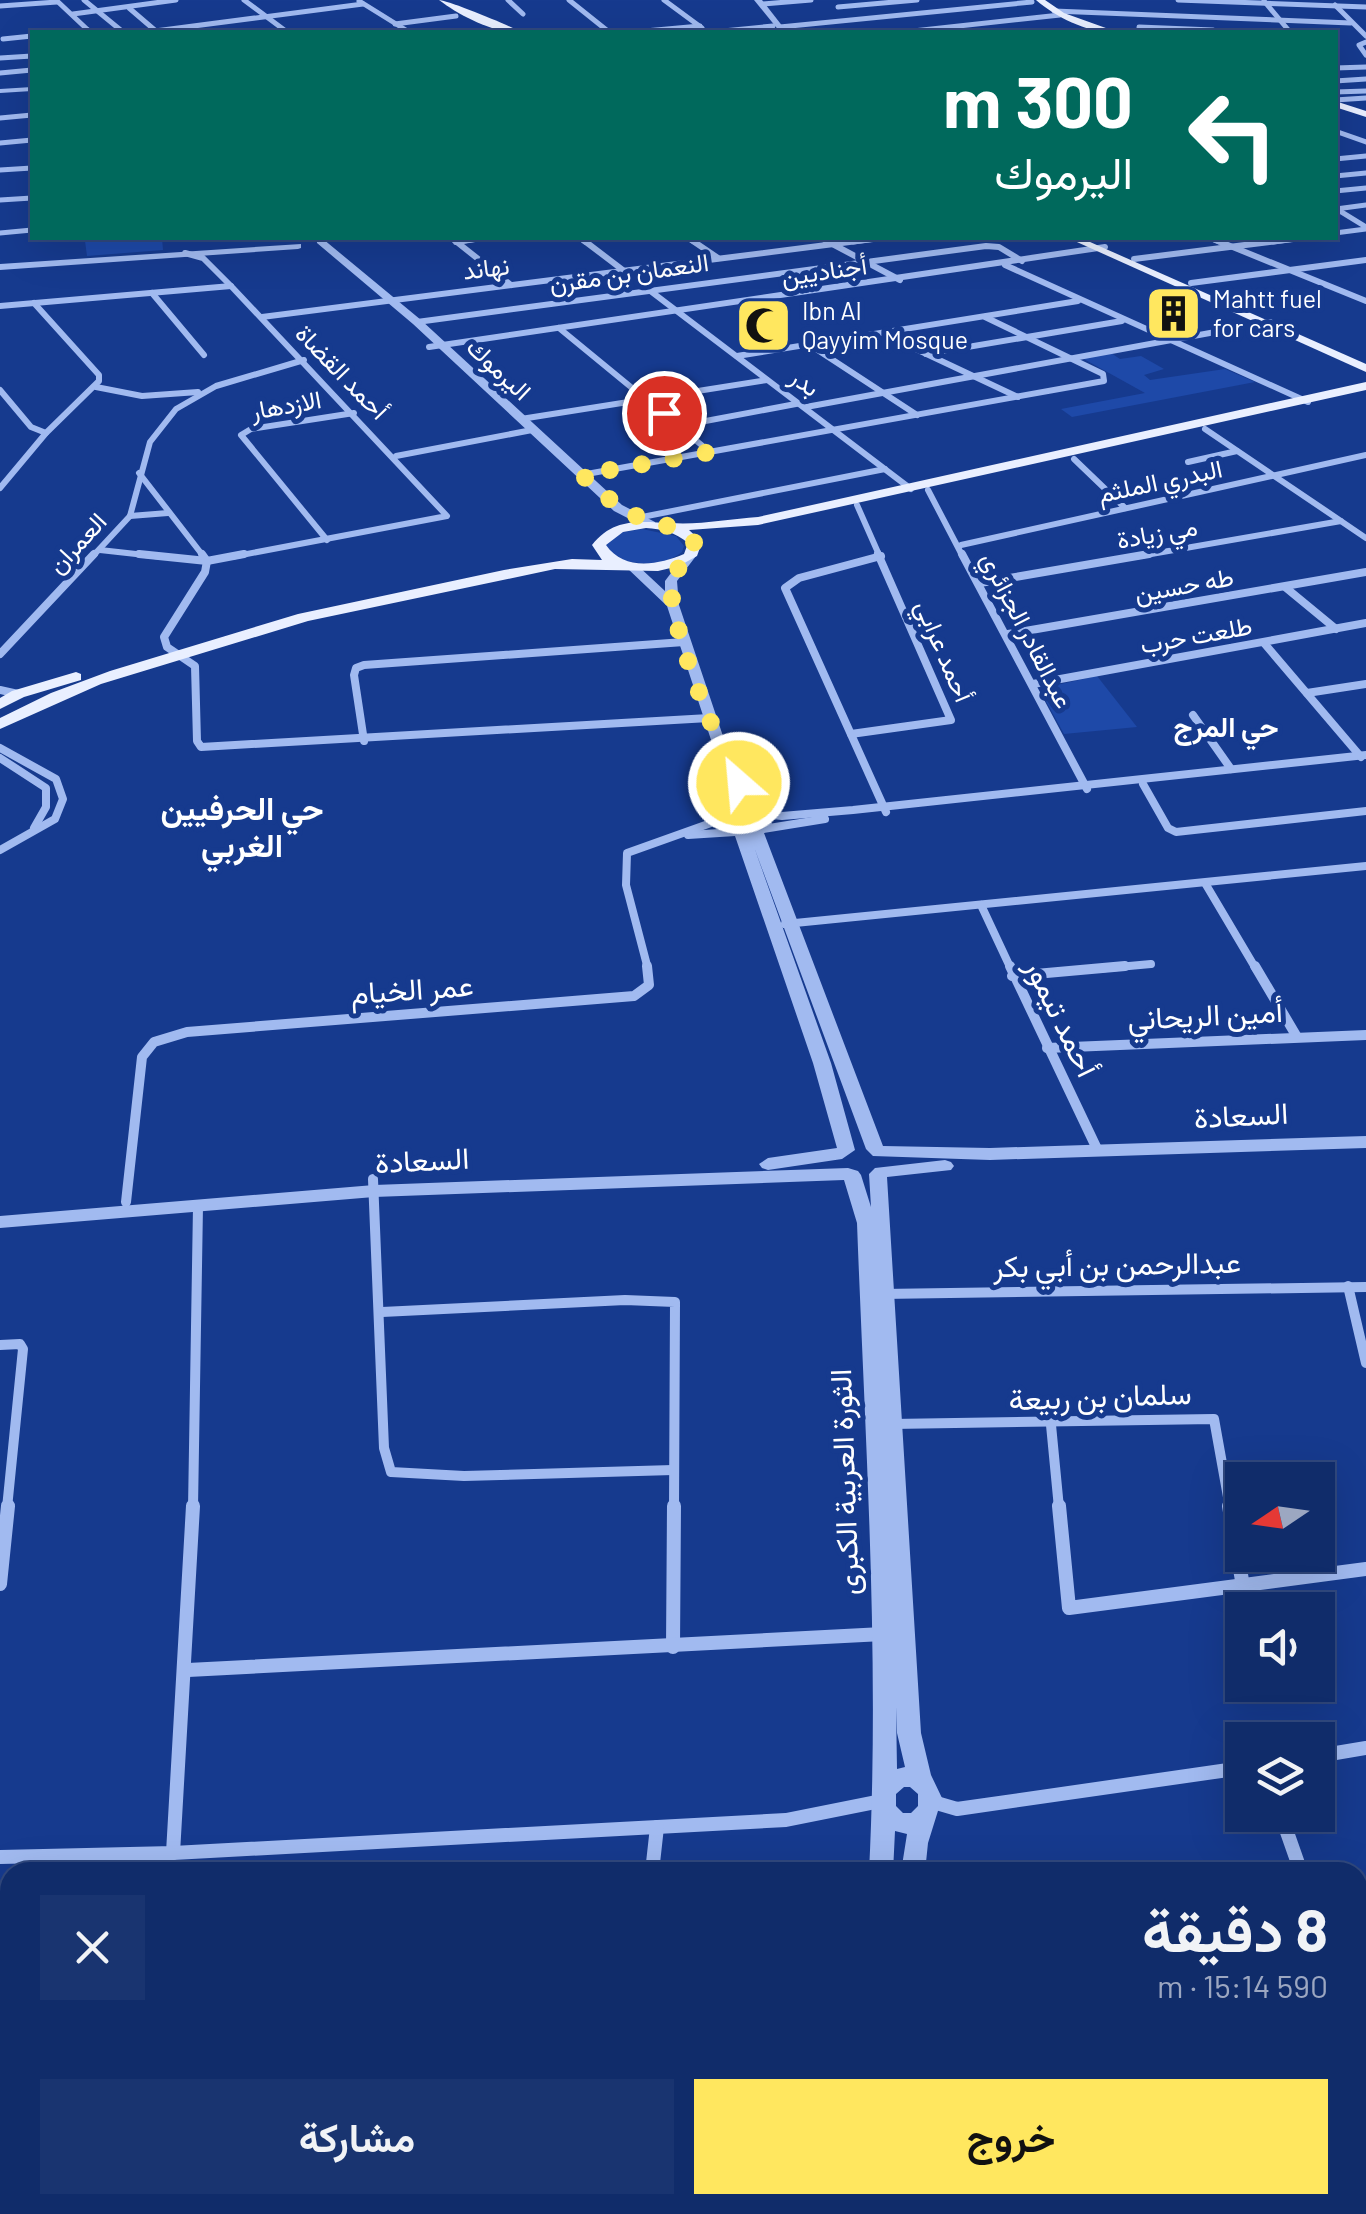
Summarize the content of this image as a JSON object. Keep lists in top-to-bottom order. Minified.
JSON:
{"streets":{"street":["نهاند","أجناديين","النعمان بن مقرن","اليرموك","أحمد القضاة","بدر","الازدهار","البدري الملثم","مي زيادة","العمران","طه حسين","عبدالقادر الجزائري","طلعت حرب","أحمد عرابي","عمر الخيام","أمين الريحاني","أحمد تيمور","السعادة","عبدالرحمن بن أبي بكر","سلمان بن ربيعة","الثورة العربية الكبرى"]},"crossings":[["نهاند","اليرموك"],["نهاند","أحمد القضاة"],["نهاند","بدر"],["أجناديين","النعمان بن مقرن"],["أجناديين","اليرموك"],["أجناديين","بدر"],["النعمان بن مقرن","اليرموك"],["النعمان بن مقرن","بدر"],["أحمد القضاة","الازدهار"],["أحمد القضاة","العمران"],["البدري الملثم","عبدالقادر الجزائري"],["مي زيادة","عبدالقادر الجزائري"],["طه حسين","عبدالقادر الجزائري"],["عبدالقادر الجزائري","طلعت حرب"],["عبدالقادر الجزائري","عمر الخيام"],["عمر الخيام","السعادة"],["عمر الخيام","الثورة العربية الكبرى"],["أمين الريحاني","أحمد تيمور"],["أحمد تيمور","السعادة"],["السعادة","الثورة العربية الكبرى"],["عبدالرحمن بن أبي بكر","الثورة العربية الكبرى"],["سلمان بن ربيعة","الثورة العربية الكبرى"]],"districts":["حي المرج","حي الحرفيين الغربي"],"places":{"building":["Mahtt fuel for cars"],"mosque":["Ibn Al Qayyim Mosque"]},"north":"left","page":{"turn":["300 m","اليرموك"],"heading":["8 دقيقة","590 m · 15:14"],"buttons":["خروج","مشاركة"]}}
